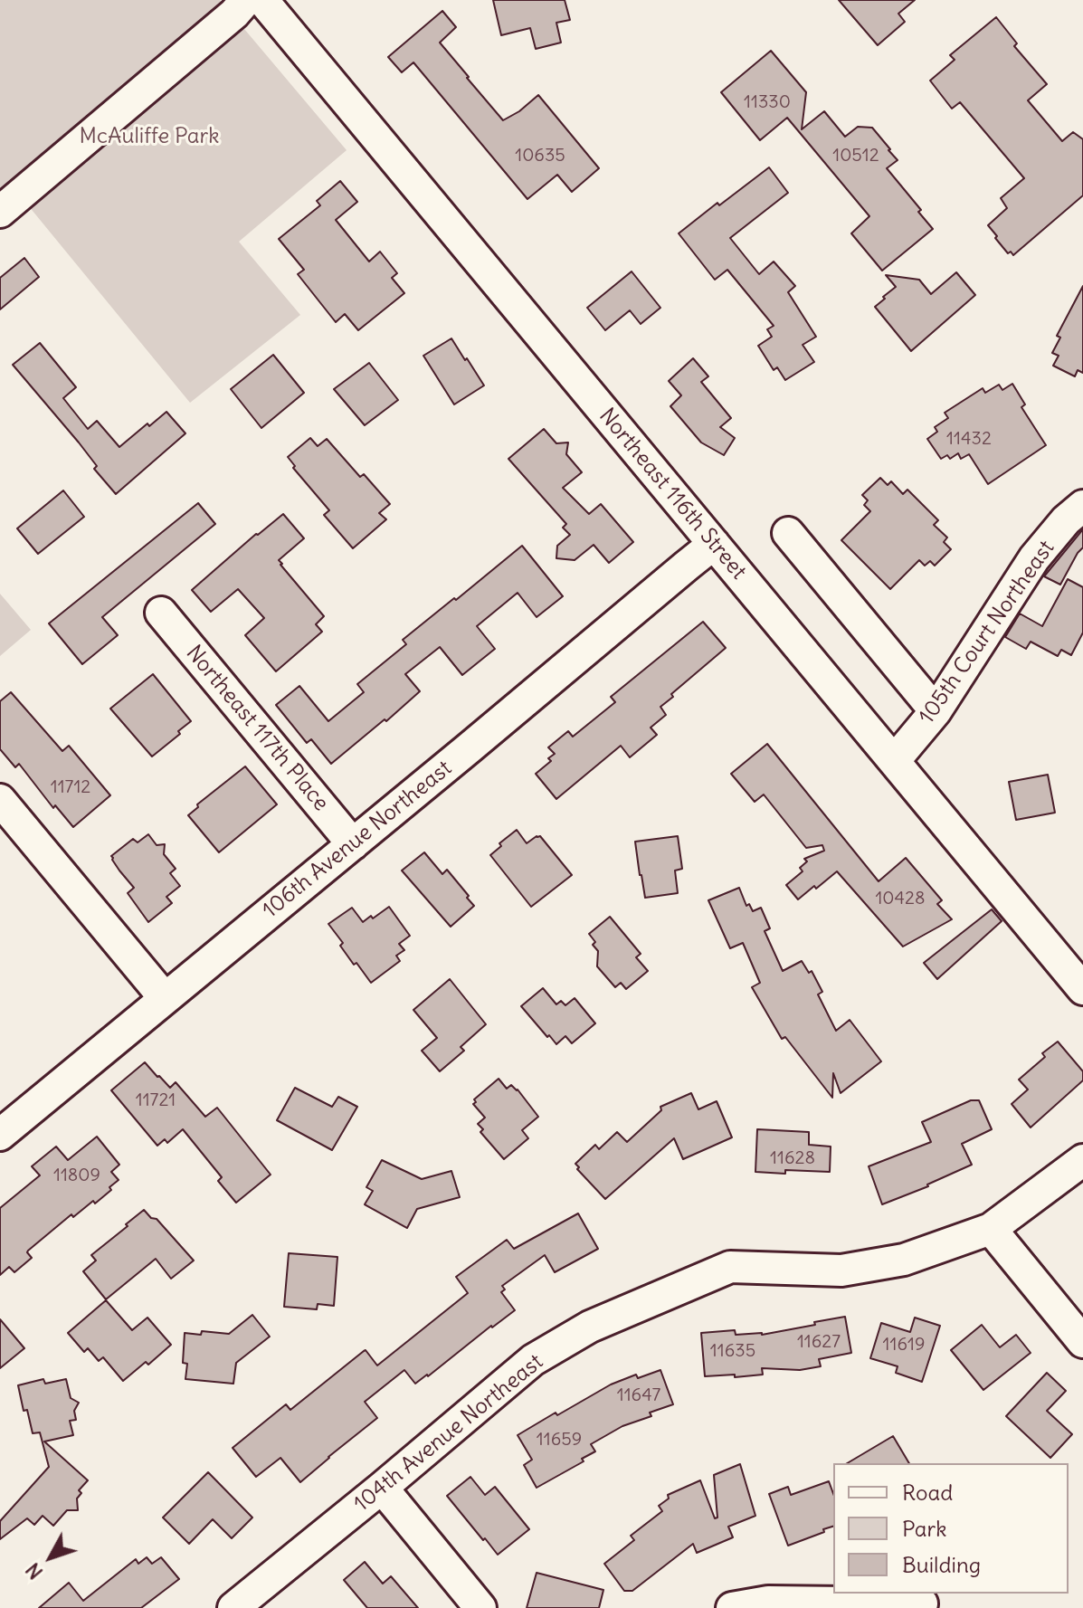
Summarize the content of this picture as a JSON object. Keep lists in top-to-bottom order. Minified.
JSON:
{"streets":{"street":["Northeast 116th Street","105th Court Northeast","Northeast 117th Place","106th Avenue Northeast","104th Avenue Northeast"]},"crossings":[["Northeast 116th Street","105th Court Northeast"],["Northeast 116th Street","106th Avenue Northeast"],["Northeast 117th Place","106th Avenue Northeast"]],"parks":["McAuliffe Park"],"house_numbers":["11330","10635","10512","11432","11712","10428","11721","11628","11809","11627","11619","11635","11647","11659"],"legend":["Road","Park","Building"],"north":"bottom left"}
